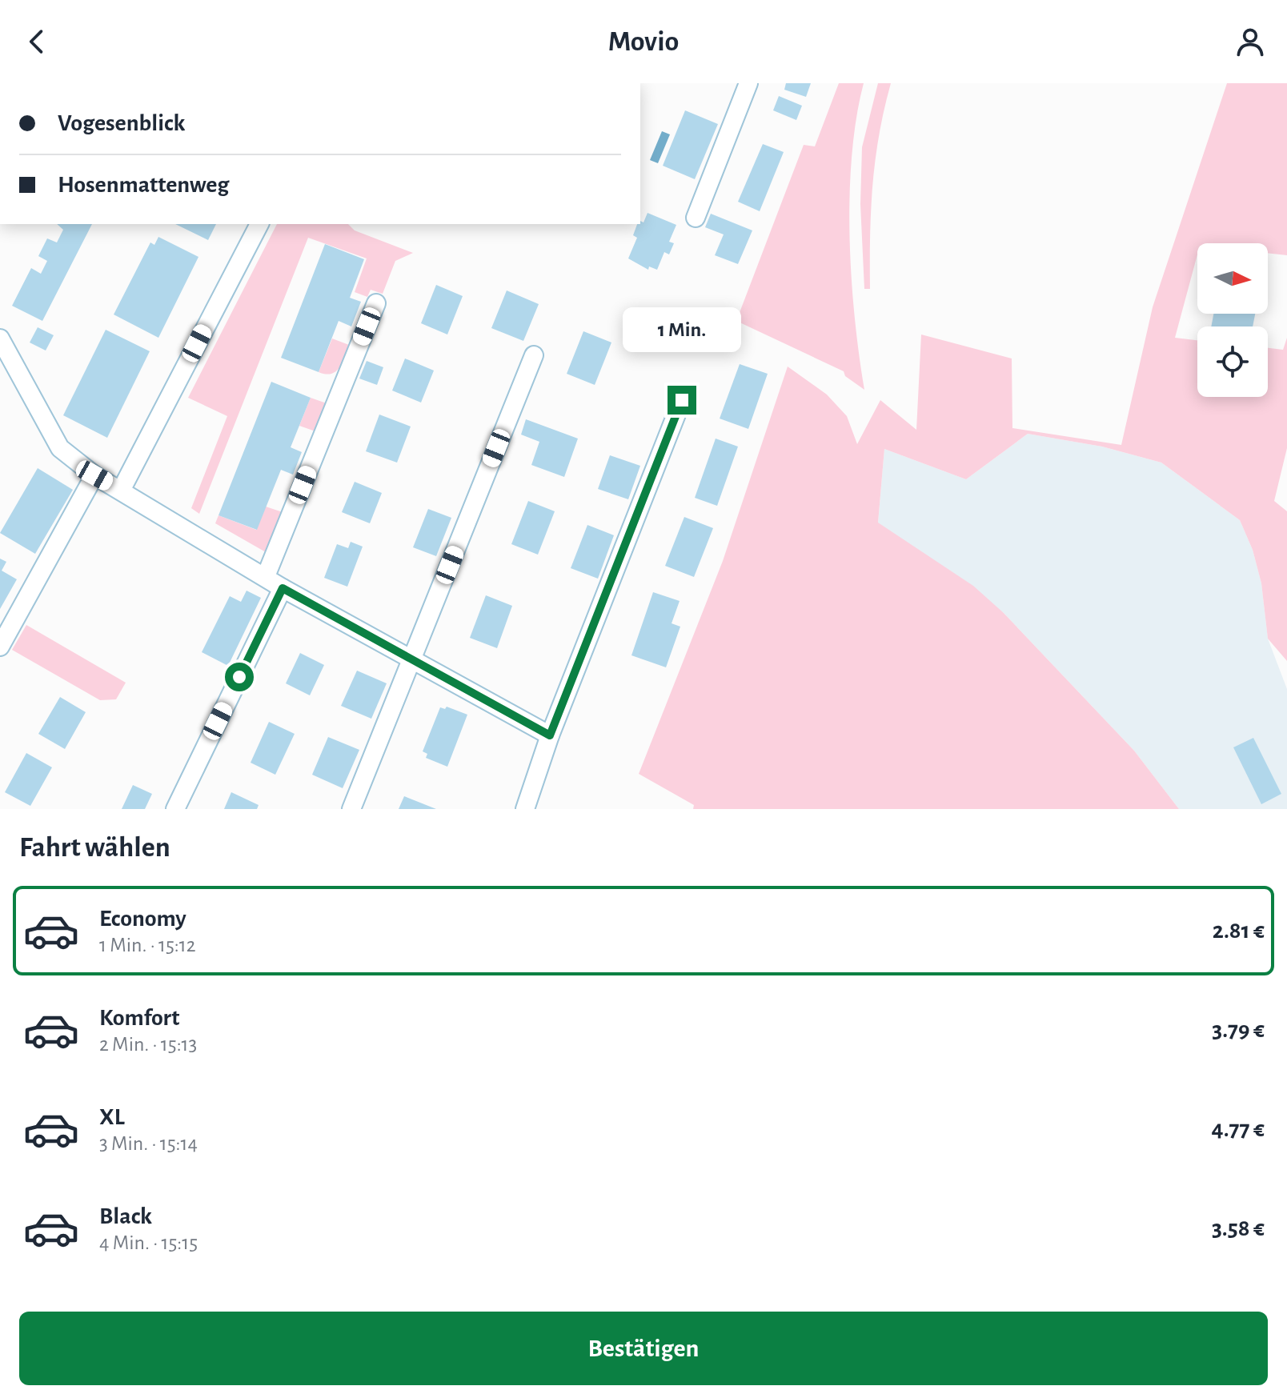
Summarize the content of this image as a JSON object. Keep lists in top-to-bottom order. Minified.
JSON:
{"north":"right","page":{"header":"Movio","banner":["Vogesenblick","Hosenmattenweg"],"bubble":"1 Min.","heading":"Fahrt wählen","list":[{"name":"Economy","note":"1 Min. · 15:12","value":"2.81 €"},{"name":"Komfort","note":"2 Min. · 15:13","value":"3.79 €"},{"name":"XL","note":"3 Min. · 15:14","value":"4.77 €"},{"name":"Black","note":"4 Min. · 15:15","value":"3.58 €"}],"buttons":"Bestätigen"}}
